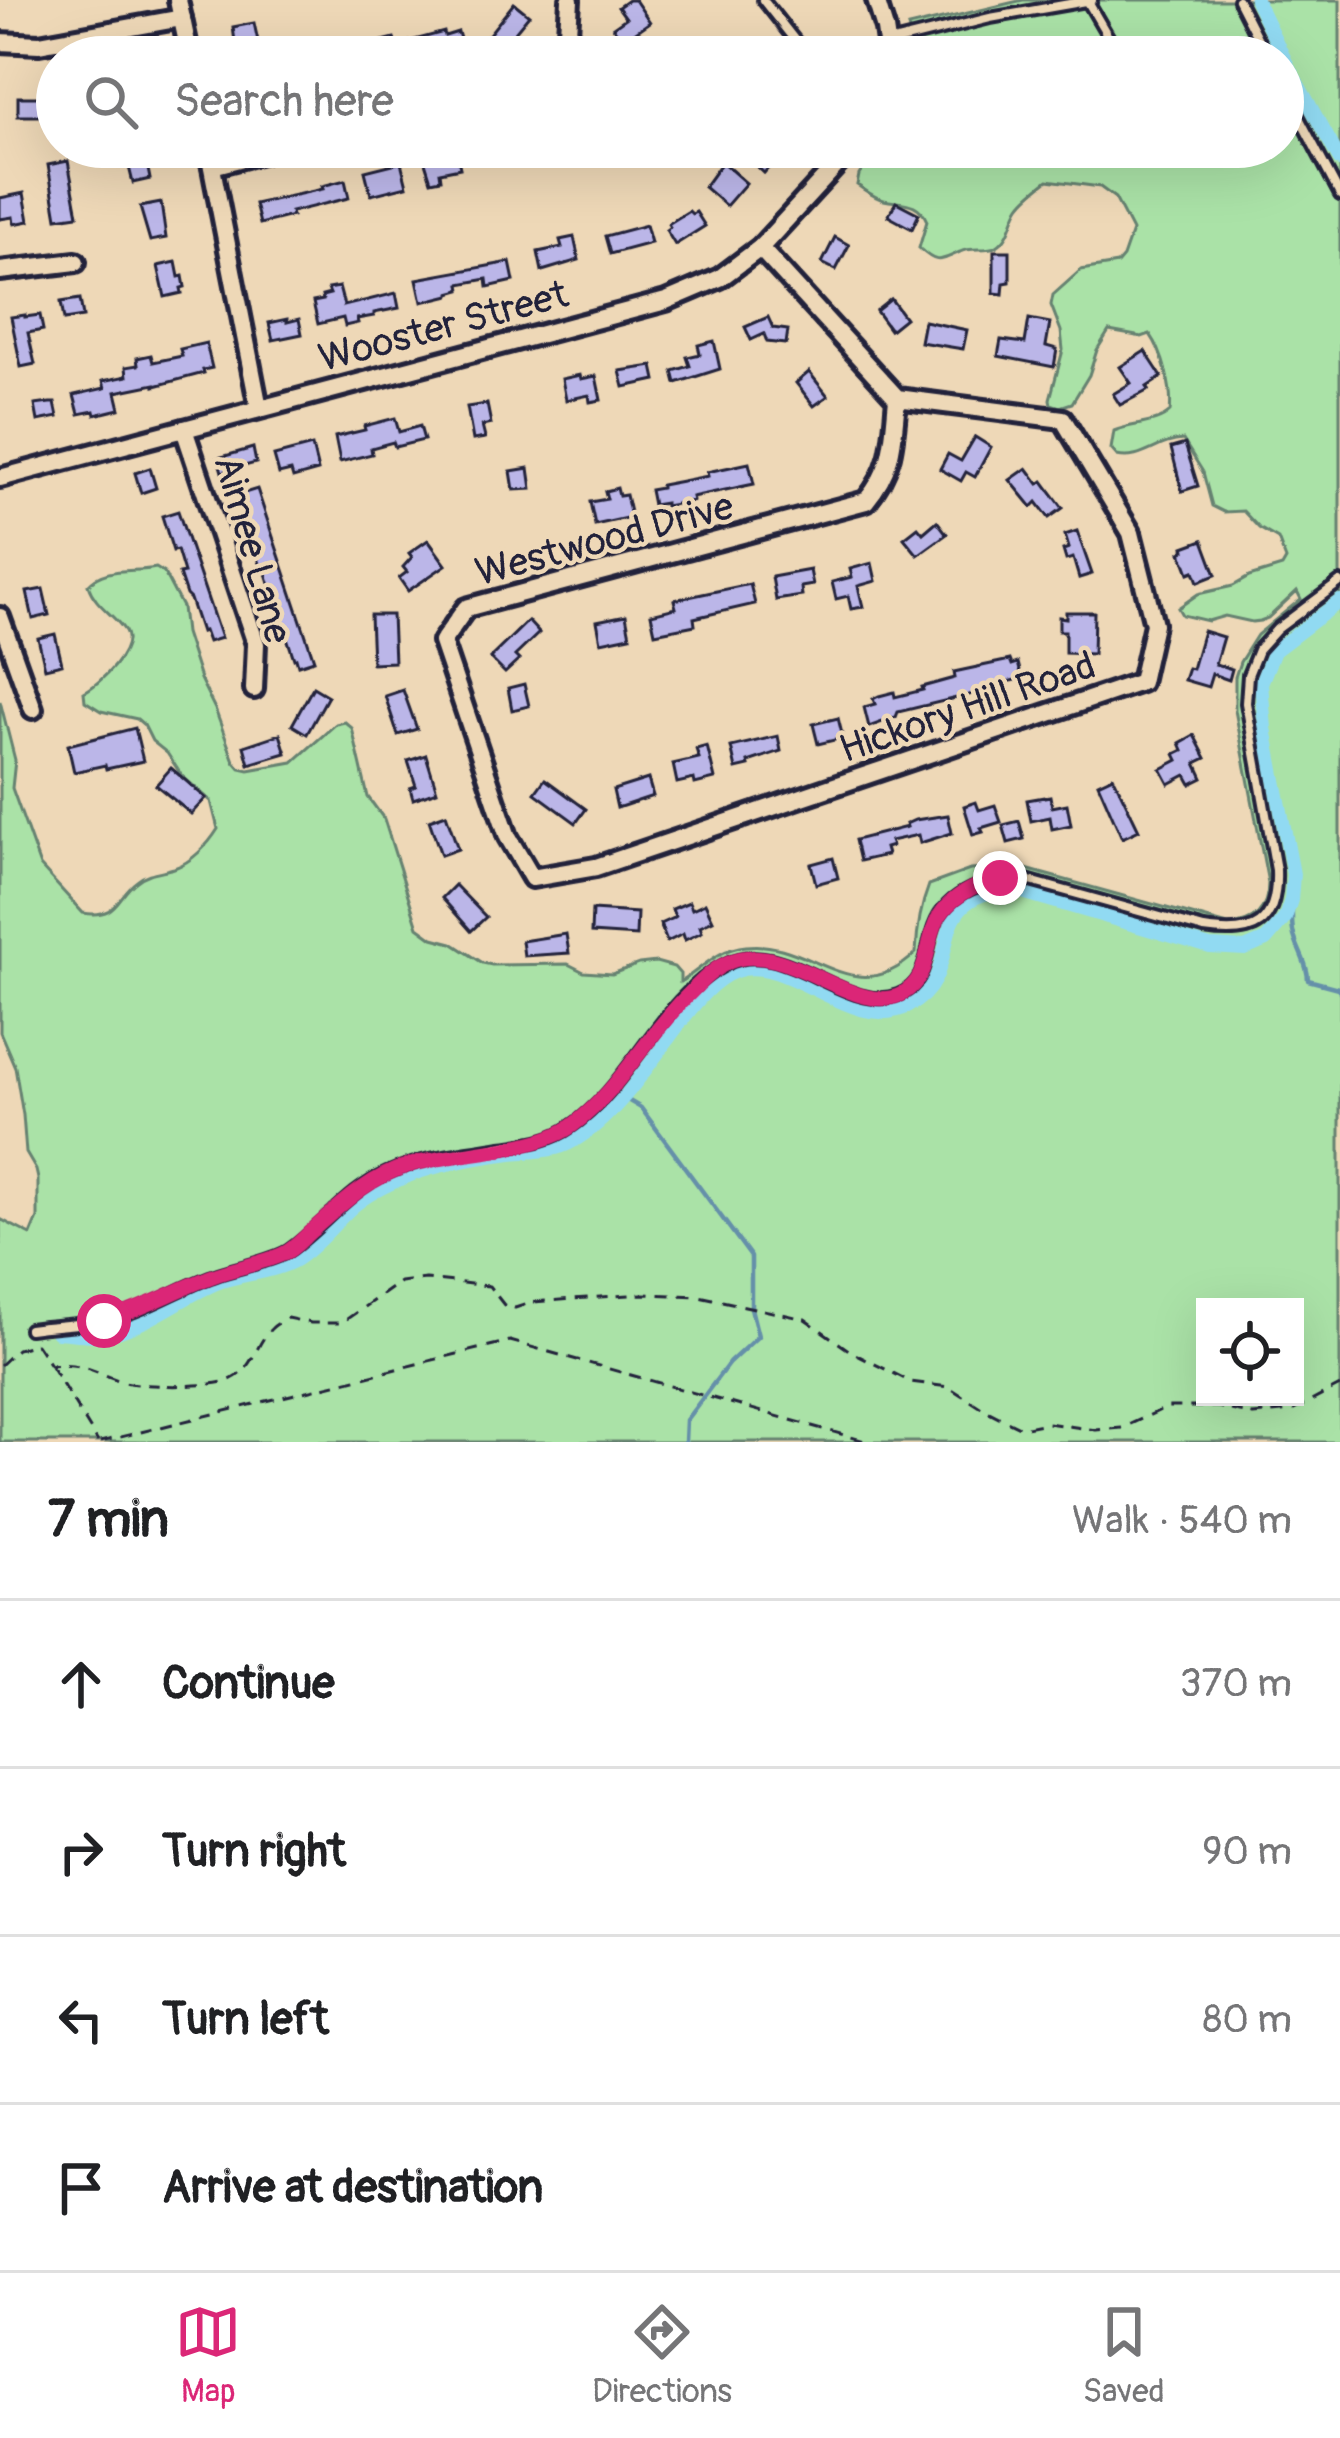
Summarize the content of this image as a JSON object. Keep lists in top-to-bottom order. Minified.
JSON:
{"streets":{"street":["Wooster Street","Westwood Drive","Aimee Lane","Hickory Hill Road"]},"crossings":[["Wooster Street","Aimee Lane"],["Westwood Drive","Hickory Hill Road"]],"page":{"search":"Search here","heading":["7 min","Walk · 540 m"],"list":[["Continue","370 m"],["Turn right","90 m"],["Turn left","80 m"],"Arrive at destination"],"nav":["Map","Directions","Saved"]}}
